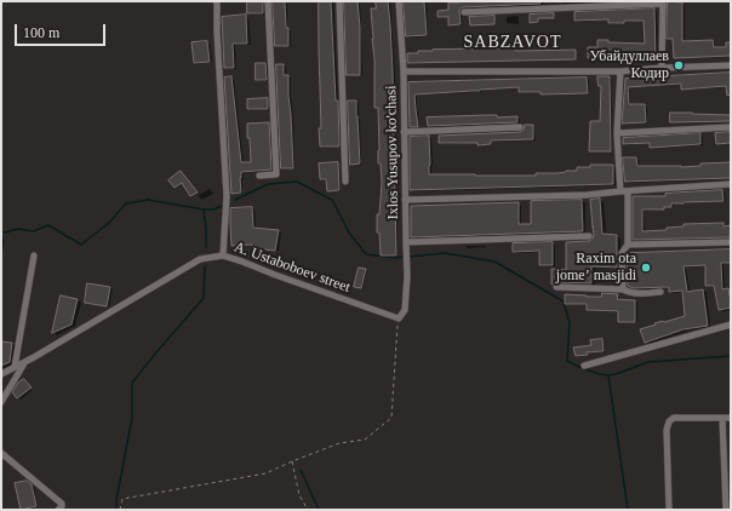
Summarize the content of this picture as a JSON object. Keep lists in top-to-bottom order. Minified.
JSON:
{"streets":{"street":["Ixlos Yusupov ko'chasi","A. Ustaboboev street"]},"crossings":[["Ixlos Yusupov ko'chasi","A. Ustaboboev street"]],"districts":["SABZAVOT"],"places":["Убайдуллаев Кодир","Raxim ota jome’ masjidi"],"scale_bar":"100 m"}
